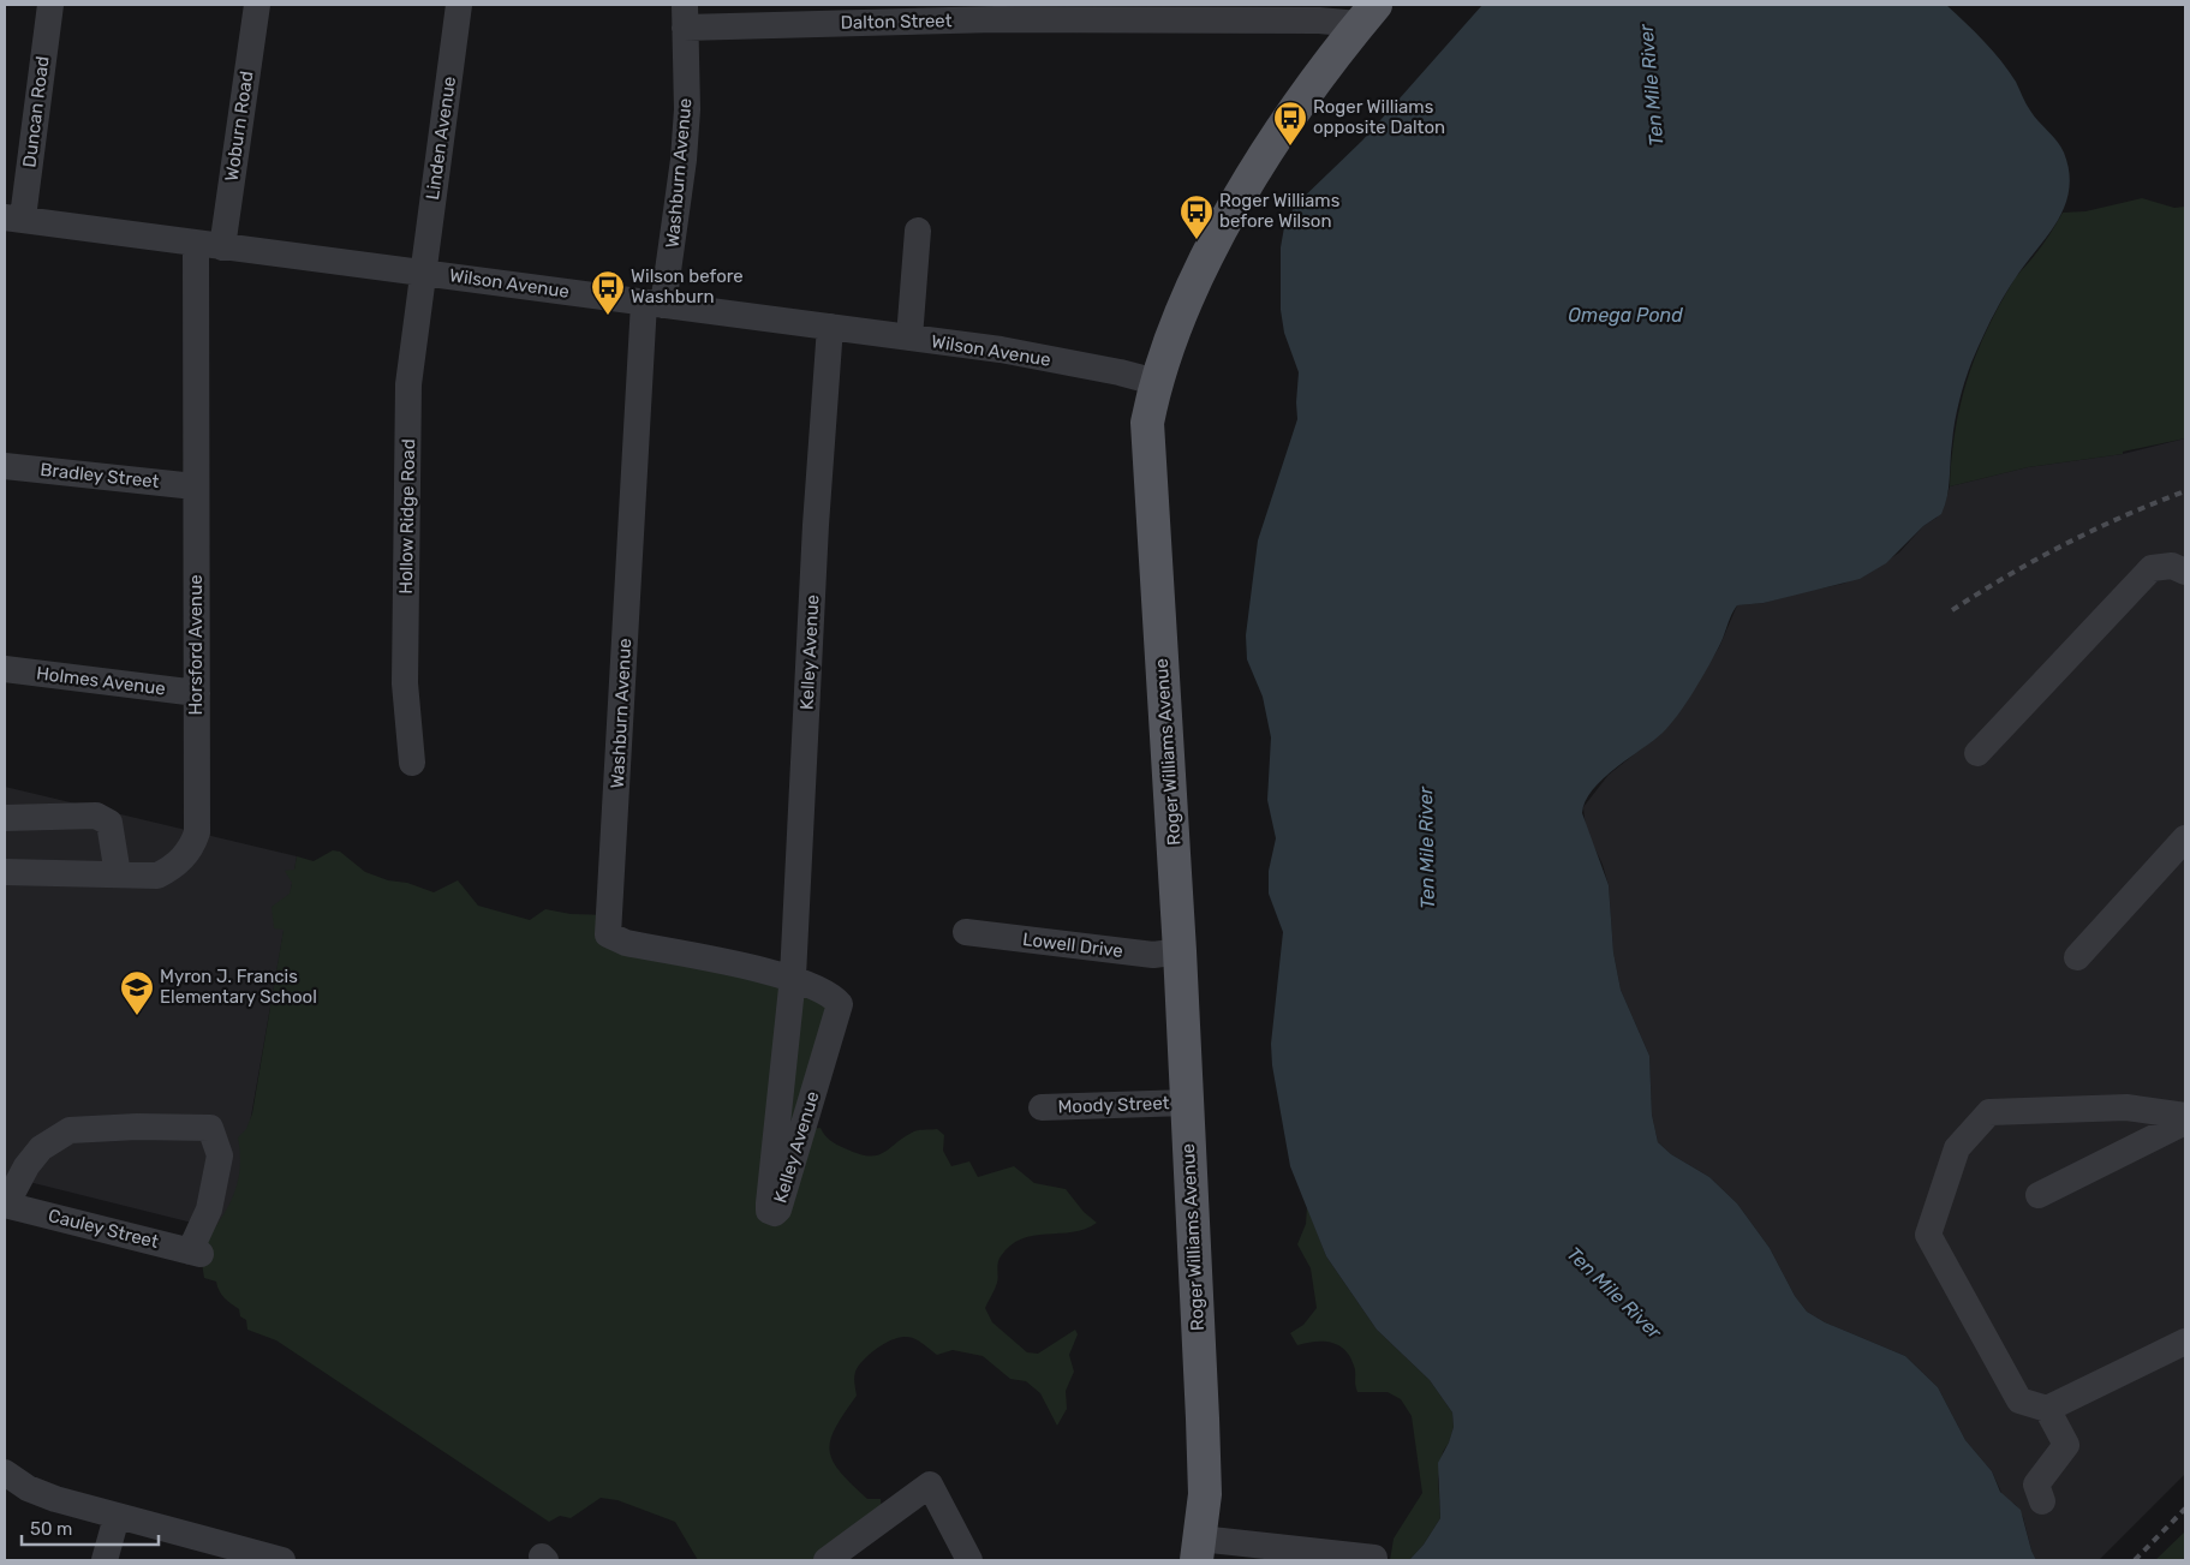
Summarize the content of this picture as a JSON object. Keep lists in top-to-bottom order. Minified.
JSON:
{"streets":{"main road":["Roger Williams Avenue"],"street":["Dalton Street","Duncan Road","Woburn Road","Linden Avenue","Washburn Avenue","Wilson Avenue","Bradley Street","Hollow Ridge Road","Horsford Avenue","Kelley Avenue","Holmes Avenue","Lowell Drive","Moody Street","Cauley Street"]},"crossings":[["Dalton Street","Washburn Avenue"],["Dalton Street","Roger Williams Avenue"],["Duncan Road","Wilson Avenue"],["Woburn Road","Wilson Avenue"],["Woburn Road","Horsford Avenue"],["Linden Avenue","Wilson Avenue"],["Linden Avenue","Hollow Ridge Road"],["Washburn Avenue","Wilson Avenue"],["Washburn Avenue","Kelley Avenue"],["Wilson Avenue","Hollow Ridge Road"],["Wilson Avenue","Horsford Avenue"],["Wilson Avenue","Kelley Avenue"],["Wilson Avenue","Roger Williams Avenue"],["Bradley Street","Horsford Avenue"],["Horsford Avenue","Holmes Avenue"],["Roger Williams Avenue","Lowell Drive"],["Roger Williams Avenue","Moody Street"]],"water":["Ten Mile River","Omega Pond"],"places":{"bus stop":["Roger Williams opposite Dalton","Roger Williams before Wilson","Wilson before Washburn"],"school or university":["Myron J. Francis Elementary School"]},"scale_bar":"50 m"}
